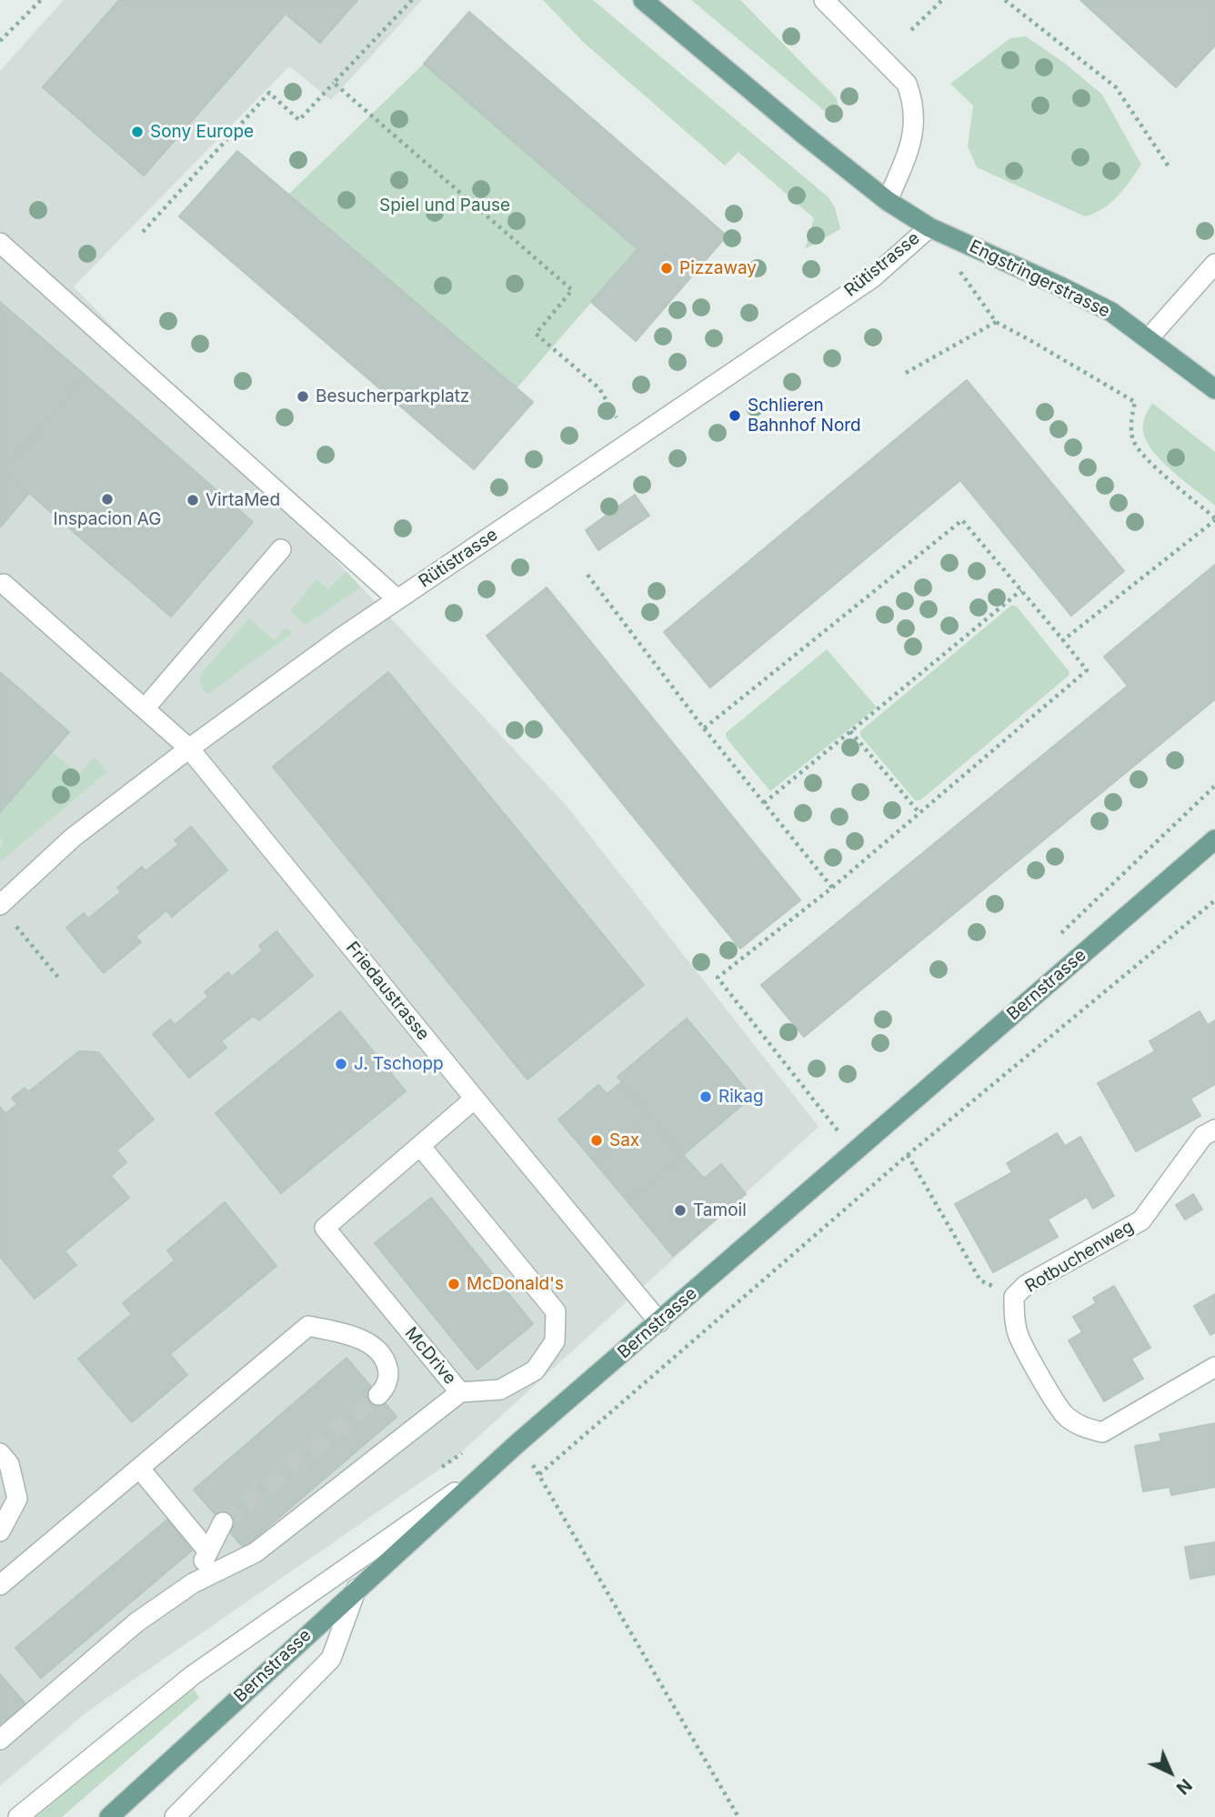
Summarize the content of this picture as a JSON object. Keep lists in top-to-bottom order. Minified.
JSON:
{"streets":{"main road":["Engstringerstrasse","Bernstrasse"],"street":["Rütistrasse","Friedaustrasse","Rotbuchenweg","McDrive"]},"crossings":[["Rütistrasse","Engstringerstrasse"],["Rütistrasse","Friedaustrasse"],["Bernstrasse","Friedaustrasse"]],"parks":["Spiel und Pause"],"places":["Sony Europe","Pizzaway","Besucherparkplatz","Schlieren Bahnhof Nord","Inspacion AG","VirtaMed","J. Tschopp","Rikag","Sax","Tamoil","McDonald's"],"north":"bottom right"}
